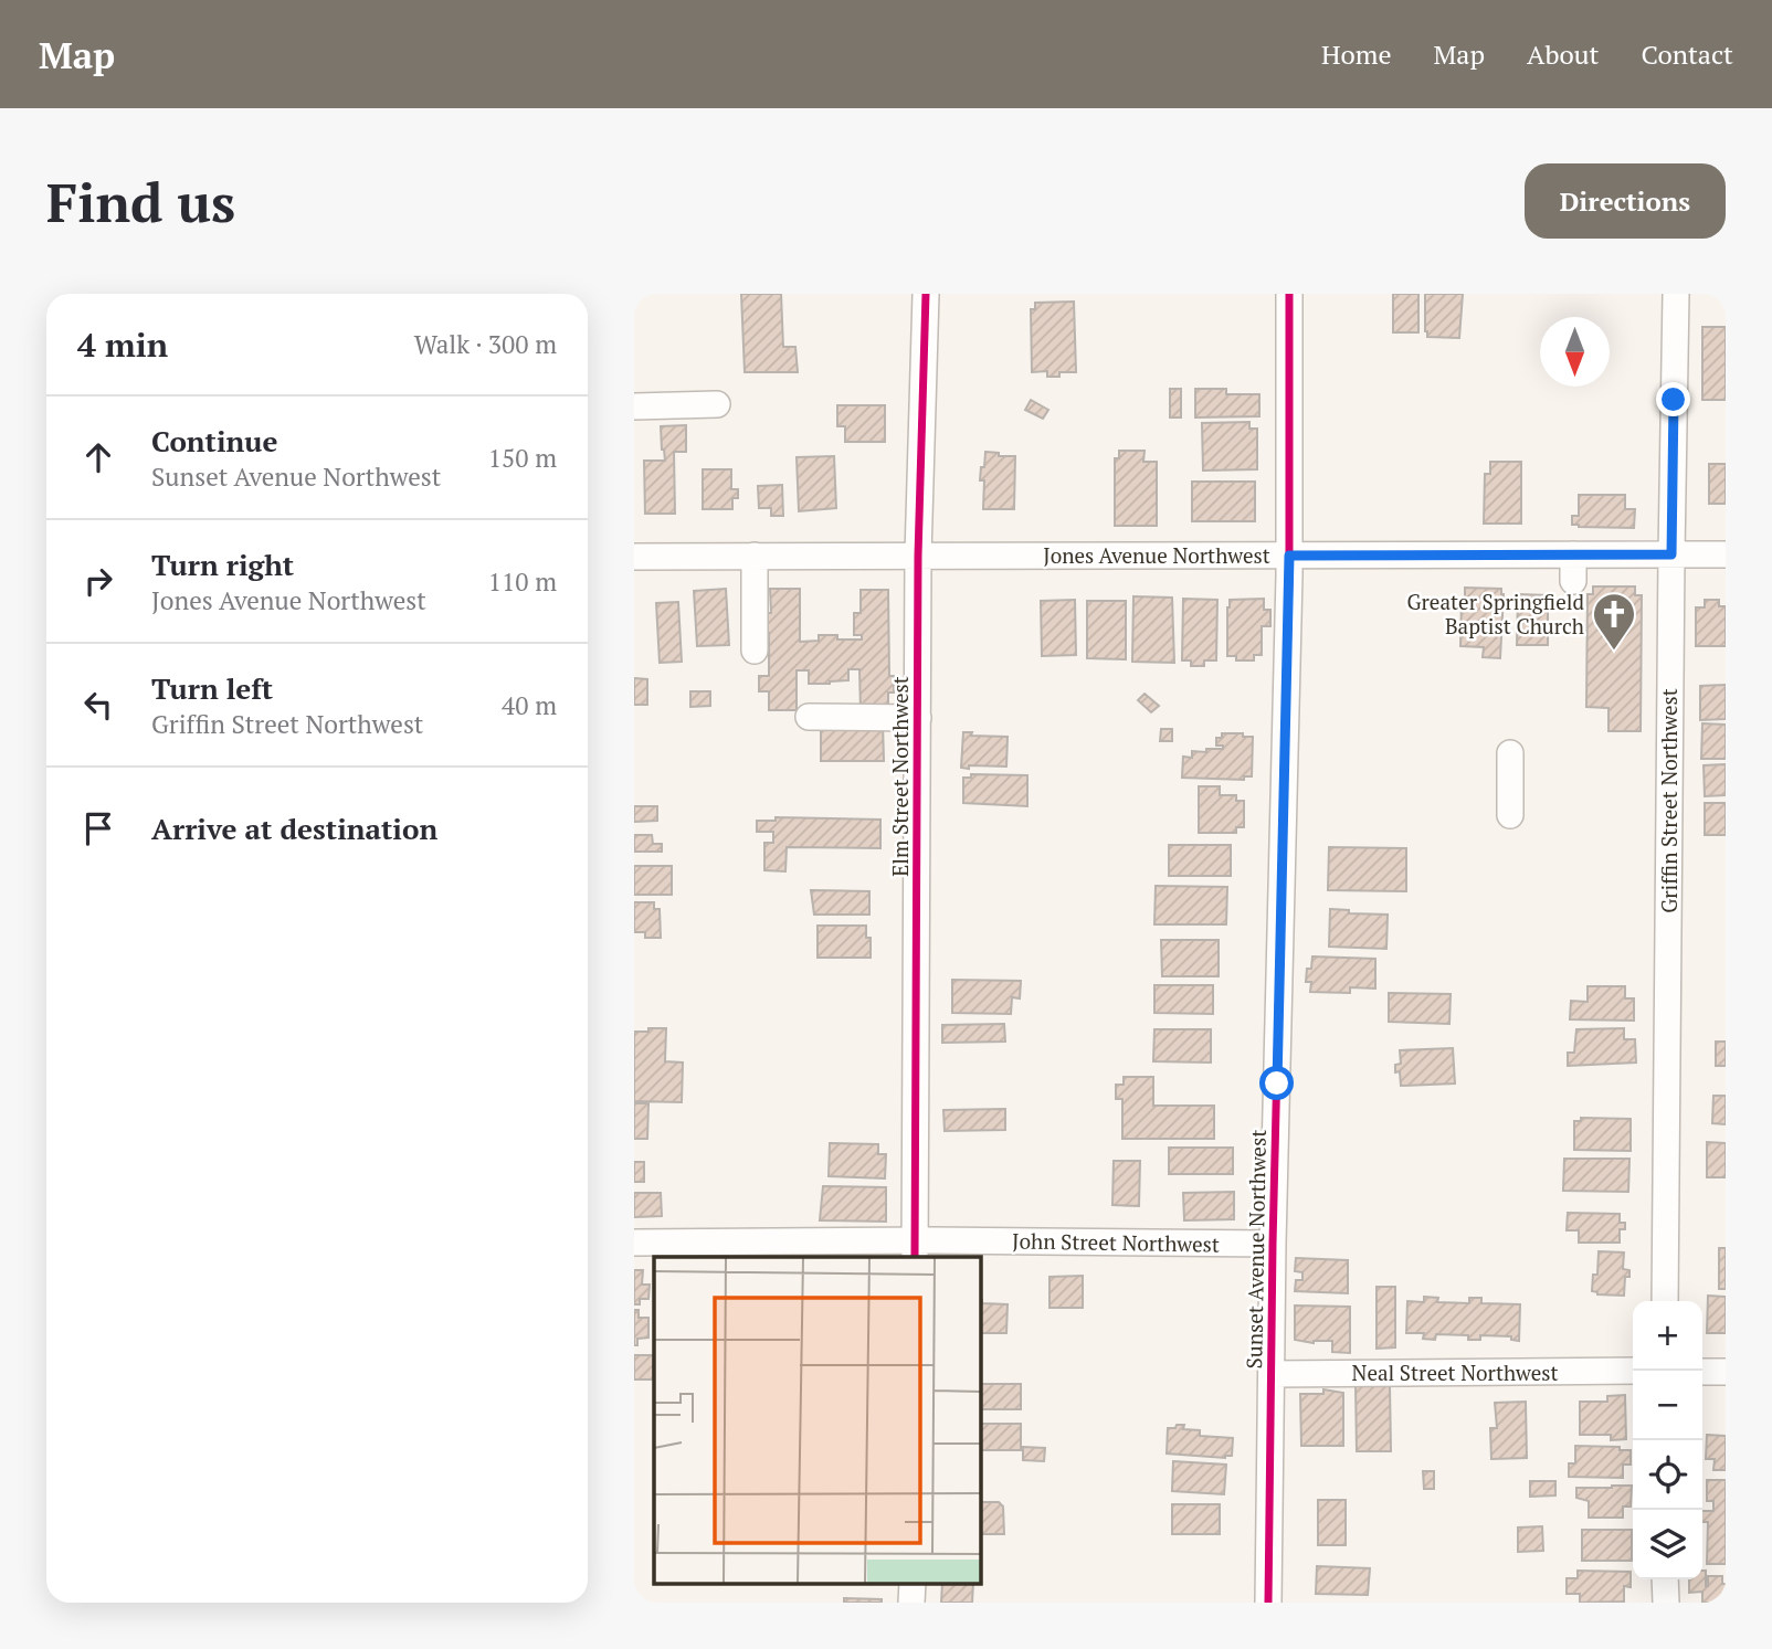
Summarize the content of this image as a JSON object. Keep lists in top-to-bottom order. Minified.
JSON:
{"streets":{"street":["Jones Avenue Northwest","Elm Street Northwest","Griffin Street Northwest","John Street Northwest","Sunset Avenue Northwest","Neal Street Northwest"]},"crossings":[["Jones Avenue Northwest","Elm Street Northwest"],["Jones Avenue Northwest","Griffin Street Northwest"],["Jones Avenue Northwest","Sunset Avenue Northwest"],["Elm Street Northwest","John Street Northwest"],["John Street Northwest","Sunset Avenue Northwest"],["Sunset Avenue Northwest","Neal Street Northwest"]],"places":{"church":["Greater Springfield Baptist Church"]},"north":"bottom","page":{"header":"Map","nav":["Home","Map","About","Contact"],"buttons":"Directions","title":"Find us","heading":["4 min","Walk · 300 m"],"list":[["Continue","Sunset Avenue Northwest","150 m"],["Turn right","Jones Avenue Northwest","110 m"],["Turn left","Griffin Street Northwest","40 m"],"Arrive at destination"],"map_buttons":["+","−"]}}
